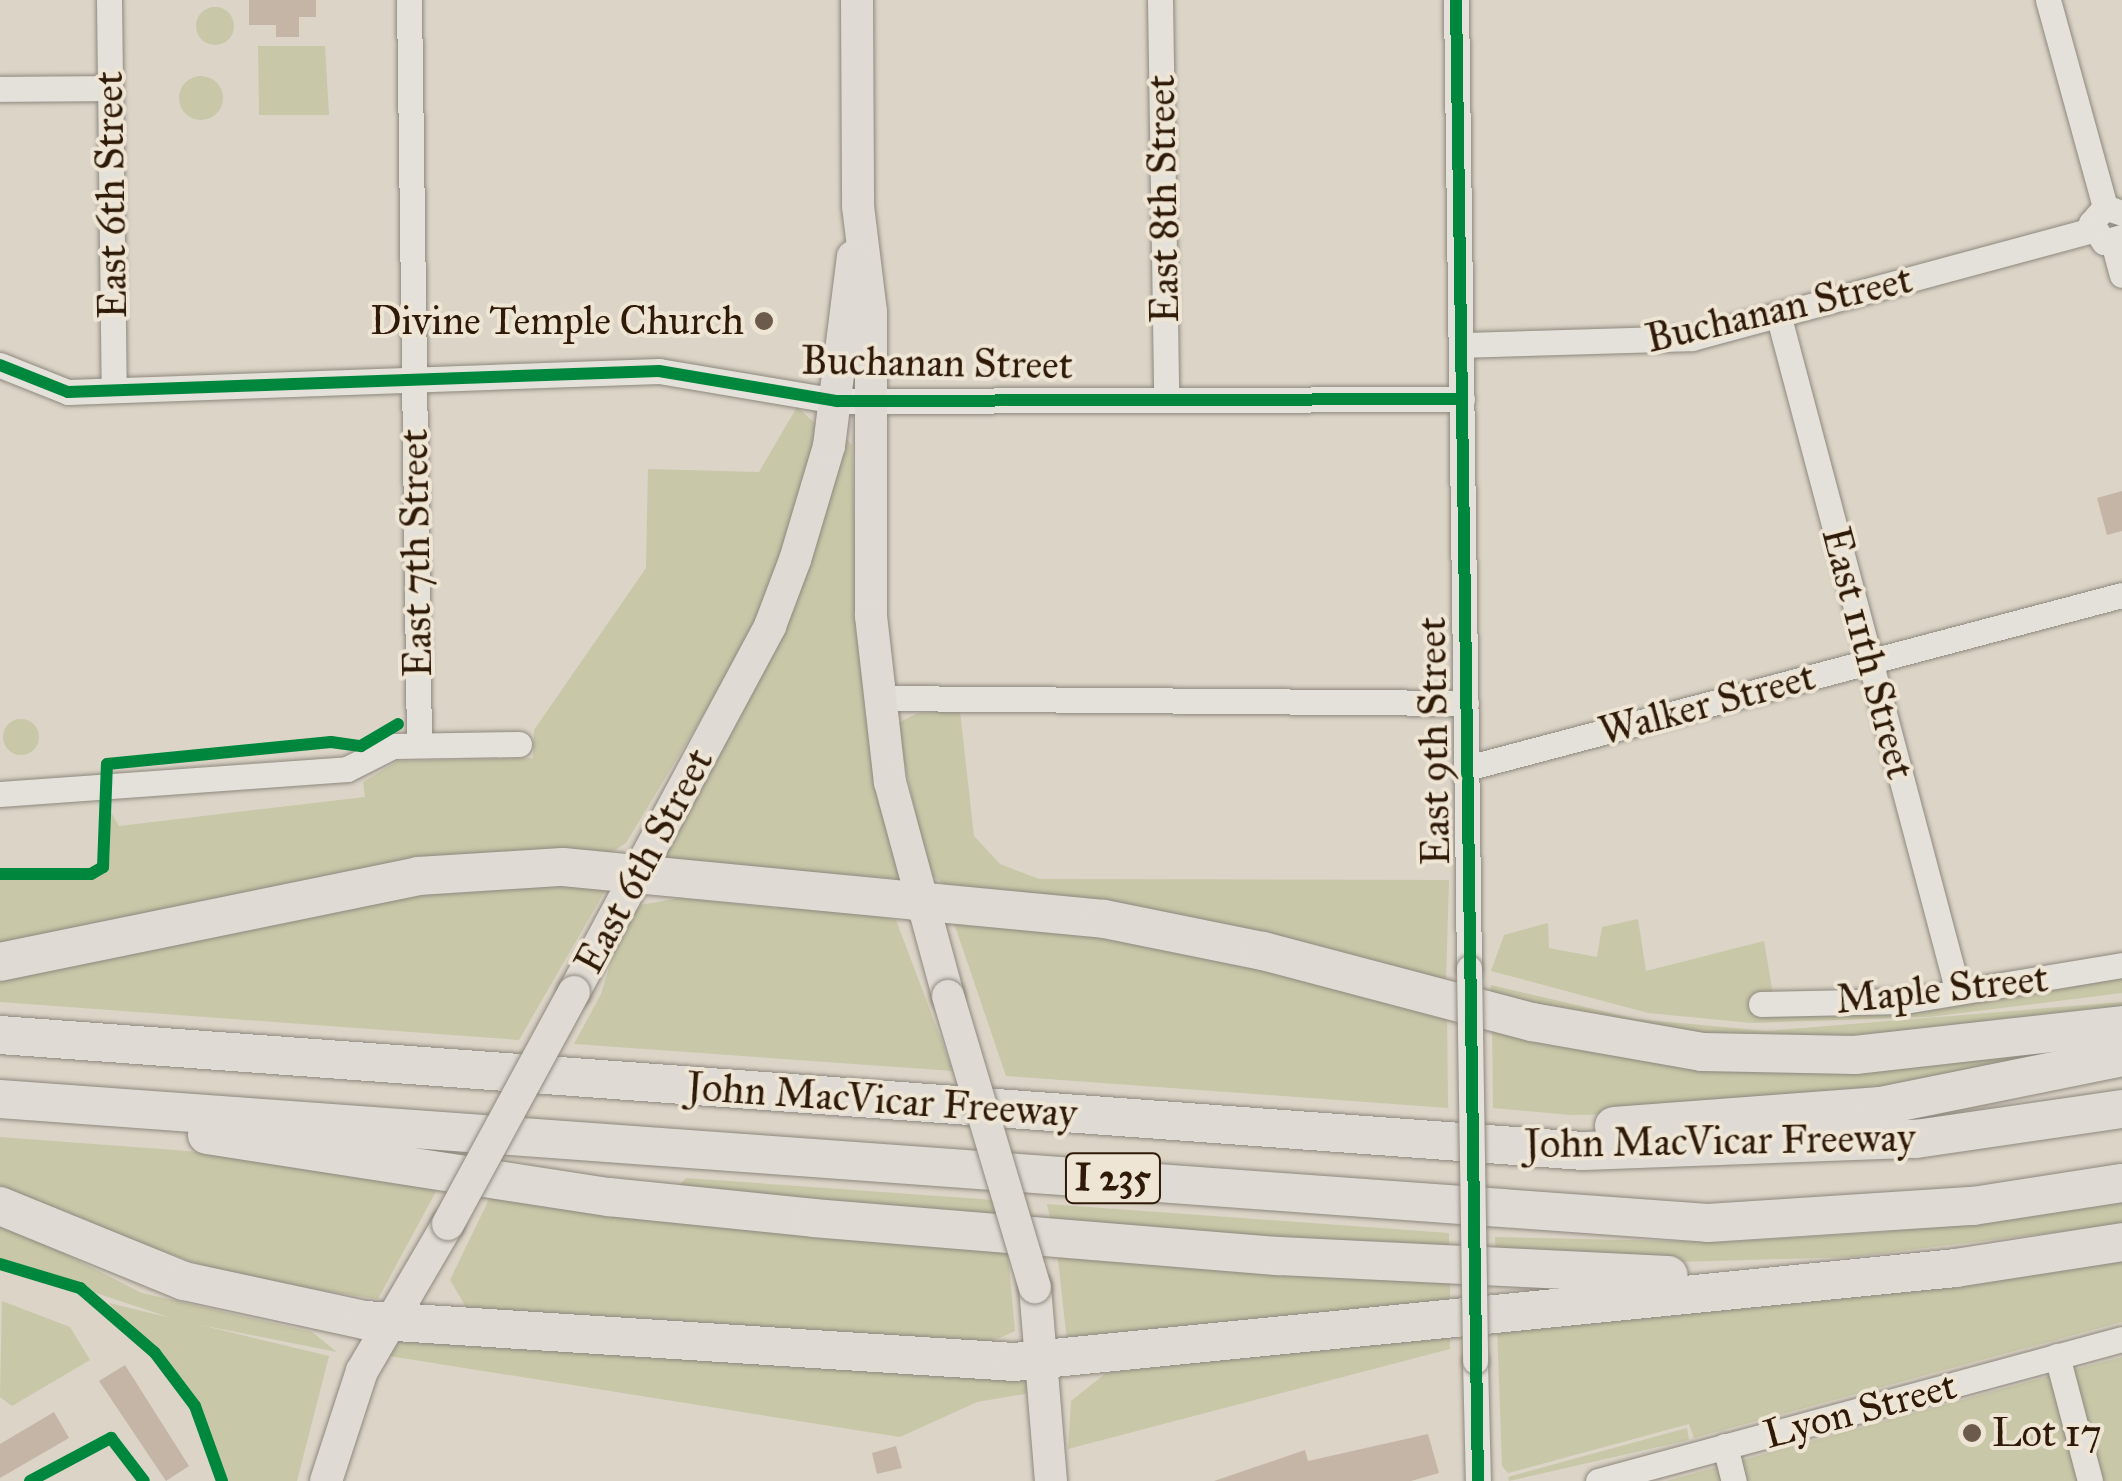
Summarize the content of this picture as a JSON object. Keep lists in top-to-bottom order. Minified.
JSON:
{"streets":{"highway":["John MacVicar Freeway","I 235"],"main road":["East 6th Street"],"street":["East 8th Street","Buchanan Street","East 7th Street","East 11th Street","Walker Street","East 9th Street","Maple Street","Lyon Street"]},"crossings":[["East 6th Street","Buchanan Street"],["East 8th Street","Buchanan Street"],["Buchanan Street","East 7th Street"],["Buchanan Street","East 11th Street"],["Buchanan Street","East 9th Street"],["East 11th Street","Walker Street"],["East 11th Street","Maple Street"],["Walker Street","East 9th Street"]],"places":["Divine Temple Church","Lot 17"]}
